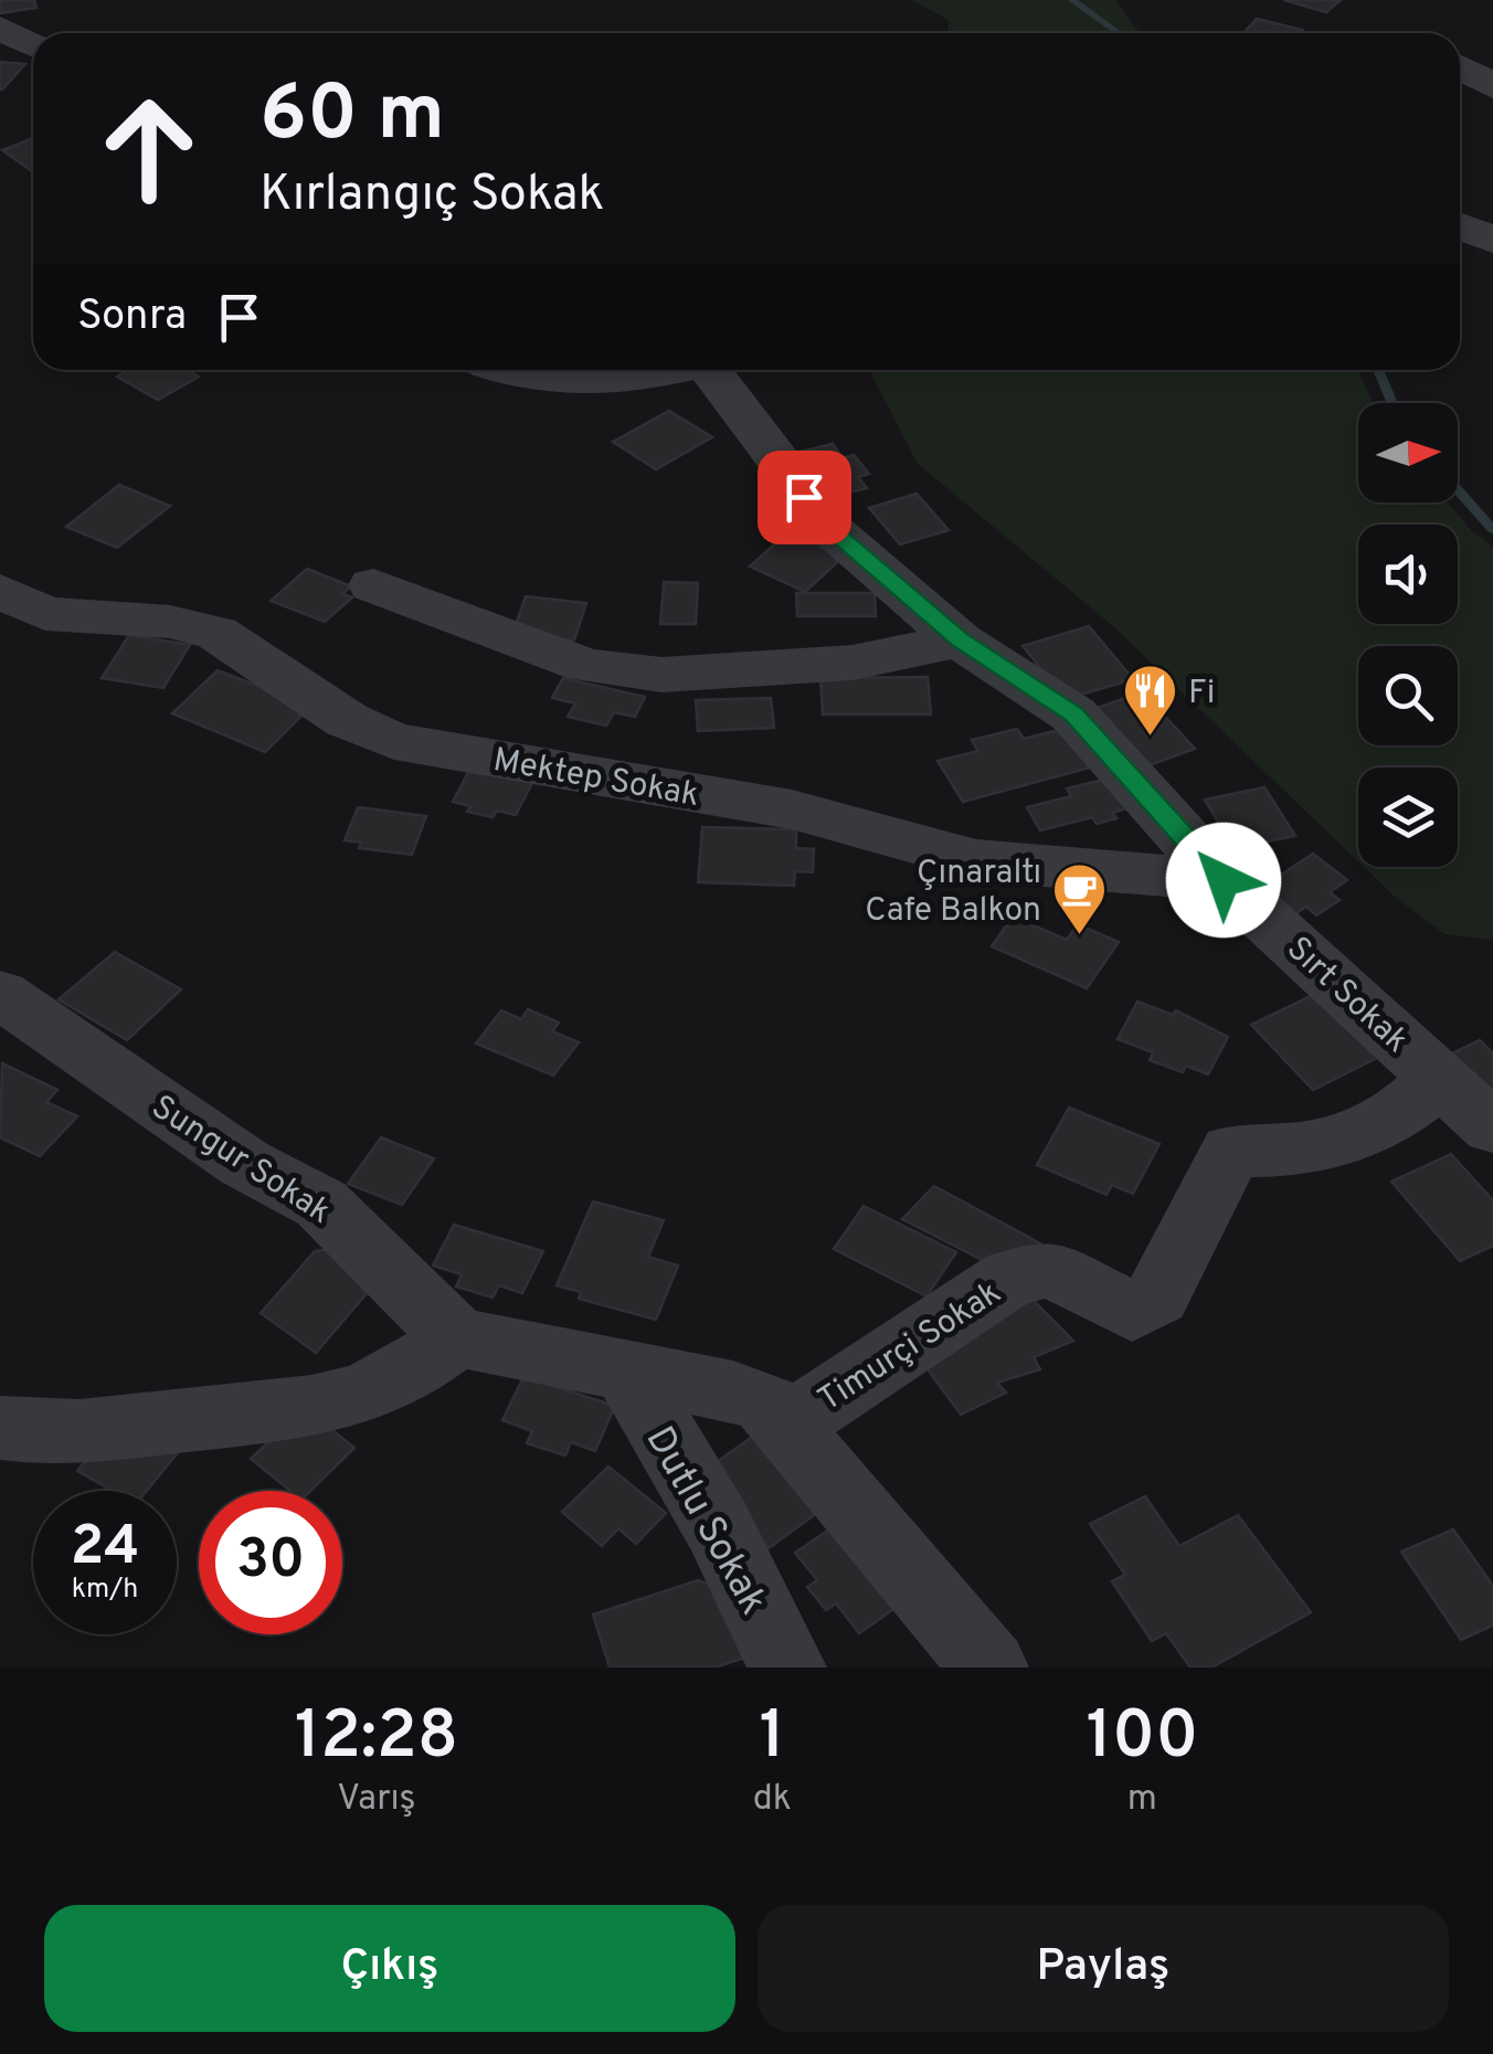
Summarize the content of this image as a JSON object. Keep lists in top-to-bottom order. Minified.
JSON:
{"streets":{"street":["Mektep Sokak","Sırt Sokak","Sungur Sokak","Timurçi Sokak","Dutlu Sokak"]},"crossings":[["Mektep Sokak","Sırt Sokak"],["Sırt Sokak","Timurçi Sokak"]],"places":{"restaurant":["Fi"],"cafe":["Çınaraltı Cafe Balkon"]},"north":"right","page":{"turn":["60 m","Kırlangıç Sokak"],"then":"Sonra","speed":"24 km/h","limit":"30","eta":["12:28","Varış","1","dk","100","m"],"buttons":["Çıkış","Paylaş"]}}
